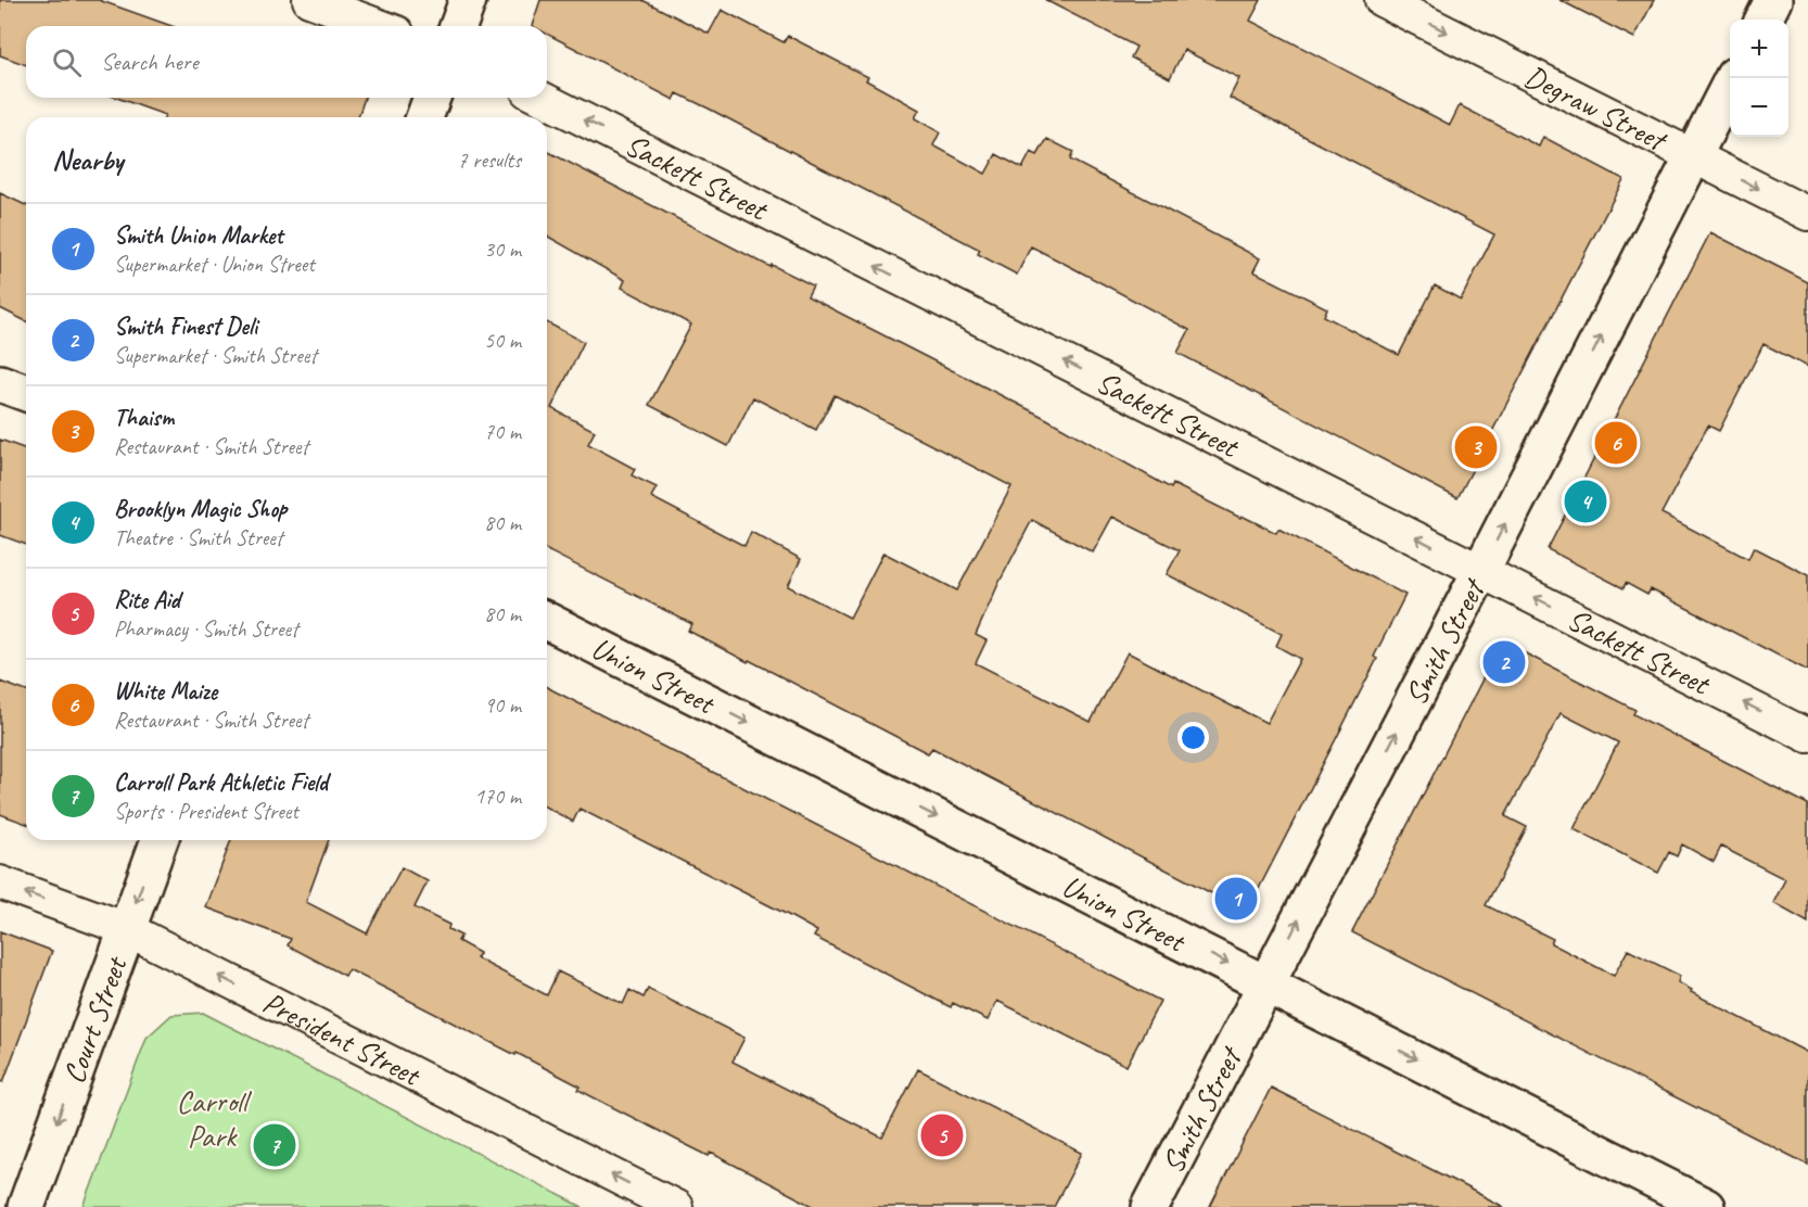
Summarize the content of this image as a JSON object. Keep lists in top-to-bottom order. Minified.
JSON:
{"streets":{"street":["Degraw Street","Sackett Street","Smith Street","Union Street","Court Street","President Street"]},"crossings":[["Degraw Street","Smith Street"],["Sackett Street","Smith Street"],["Smith Street","Union Street"],["Court Street","President Street"]],"one_way":["Degraw Street","Sackett Street","Smith Street","Union Street","Court Street","President Street"],"parks":["Carroll Park"],"page":{"map_buttons":["+","−"],"search":"Search here","heading":["Nearby","7 results"],"list":[{"mark":"1","name":"Smith Union Market","note":"Supermarket · Union Street","value":"30 m"},{"mark":"2","name":"Smith Finest Deli","note":"Supermarket · Smith Street","value":"50 m"},{"mark":"3","name":"Thaism","note":"Restaurant · Smith Street","value":"70 m"},{"mark":"4","name":"Brooklyn Magic Shop","note":"Theatre · Smith Street","value":"80 m"},{"mark":"5","name":"Rite Aid","note":"Pharmacy · Smith Street","value":"80 m"},{"mark":"6","name":"White Maize","note":"Restaurant · Smith Street","value":"90 m"},{"mark":"7","name":"Carroll Park Athletic Field","note":"Sports · President Street","value":"170 m"}],"pins":["6","3","4","2","1","5","7"]}}
